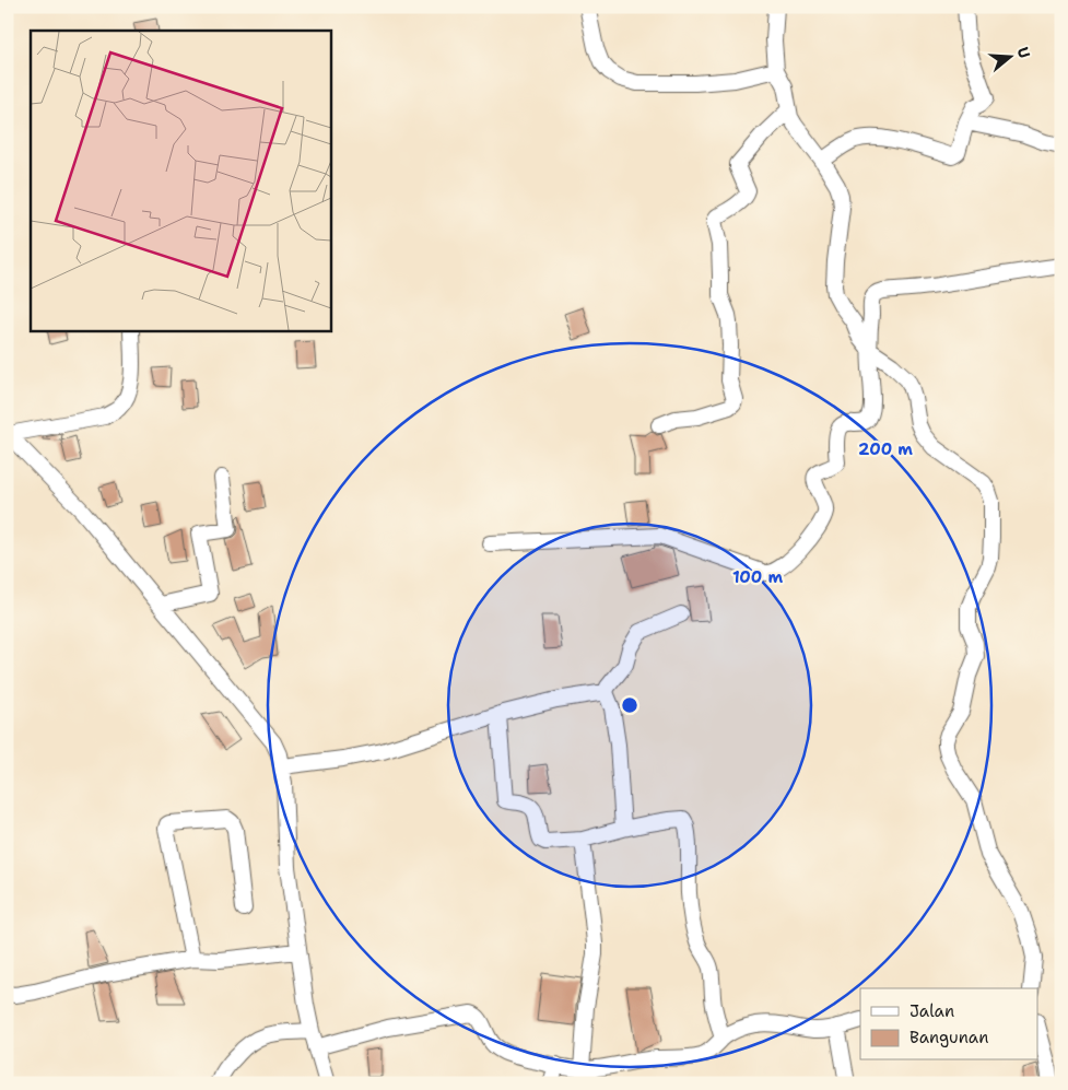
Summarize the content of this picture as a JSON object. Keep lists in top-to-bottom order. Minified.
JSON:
{"legend":["Jalan","Bangunan"],"north":"right","rings":["200 m","100 m"]}
